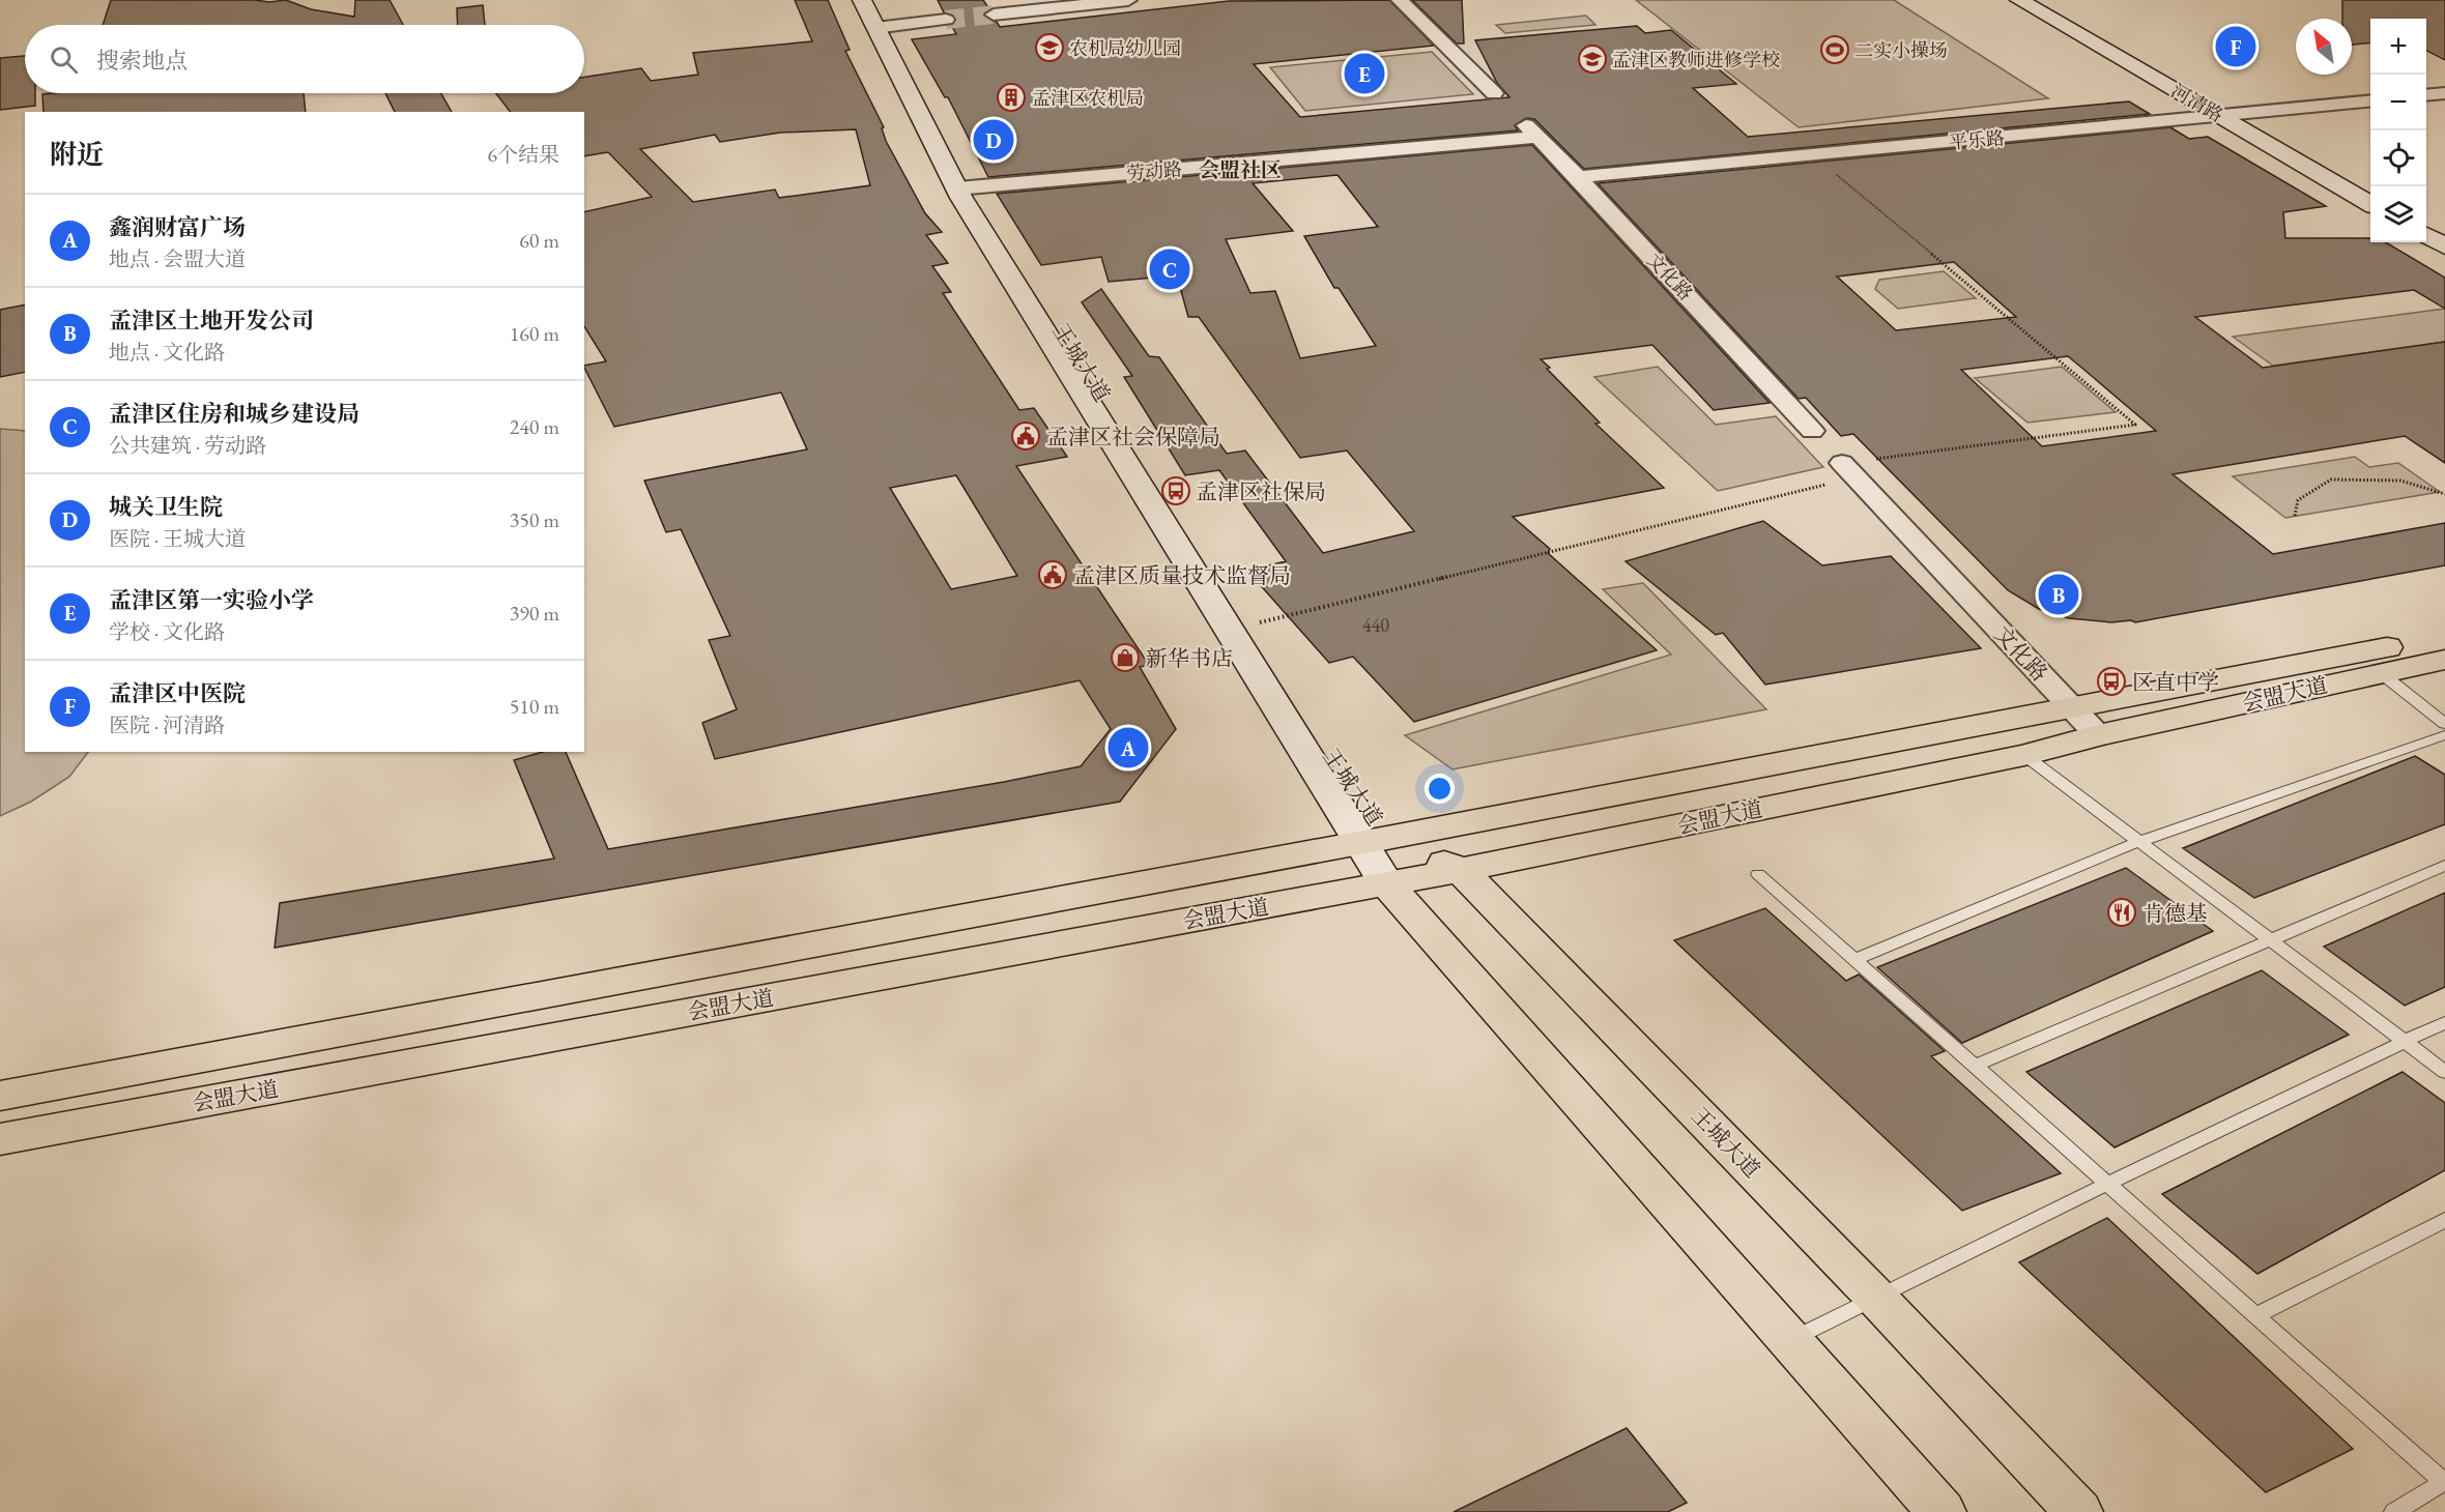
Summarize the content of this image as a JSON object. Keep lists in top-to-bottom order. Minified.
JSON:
{"streets":{"main road":["河清路","王城大道","会盟大道"],"street":["平乐路","劳动路","文化路"]},"crossings":[["河清路","平乐路"],["平乐路","文化路"],["劳动路","文化路"],["劳动路","王城大道"],["文化路","会盟大道"],["王城大道","会盟大道"]],"districts":["会盟社区"],"places":{"school or university":["农机局幼儿园","孟津区教师进修学校"],"sports":["二实小操场"],"building":["孟津区农机局"],"public building":["孟津区社会保障局","孟津区质量技术监督局"],"bus stop":["孟津区社保局","区直中学"],"shop":["新华书店"],"restaurant":["肯德基"]},"house_numbers":["440"],"north":"top left","page":{"map_buttons":["+","−"],"pins":["F","E","D","C","B","A"],"search":"搜索地点","heading":["附近","6个结果"],"list":[{"mark":"A","name":"鑫润财富广场","note":"地点 · 会盟大道","value":"60 m"},{"mark":"B","name":"孟津区土地开发公司","note":"地点 · 文化路","value":"160 m"},{"mark":"C","name":"孟津区住房和城乡建设局","note":"公共建筑 · 劳动路","value":"240 m"},{"mark":"D","name":"城关卫生院","note":"医院 · 王城大道","value":"350 m"},{"mark":"E","name":"孟津区第一实验小学","note":"学校 · 文化路","value":"390 m"},{"mark":"F","name":"孟津区中医院","note":"医院 · 河清路","value":"510 m"}]}}
